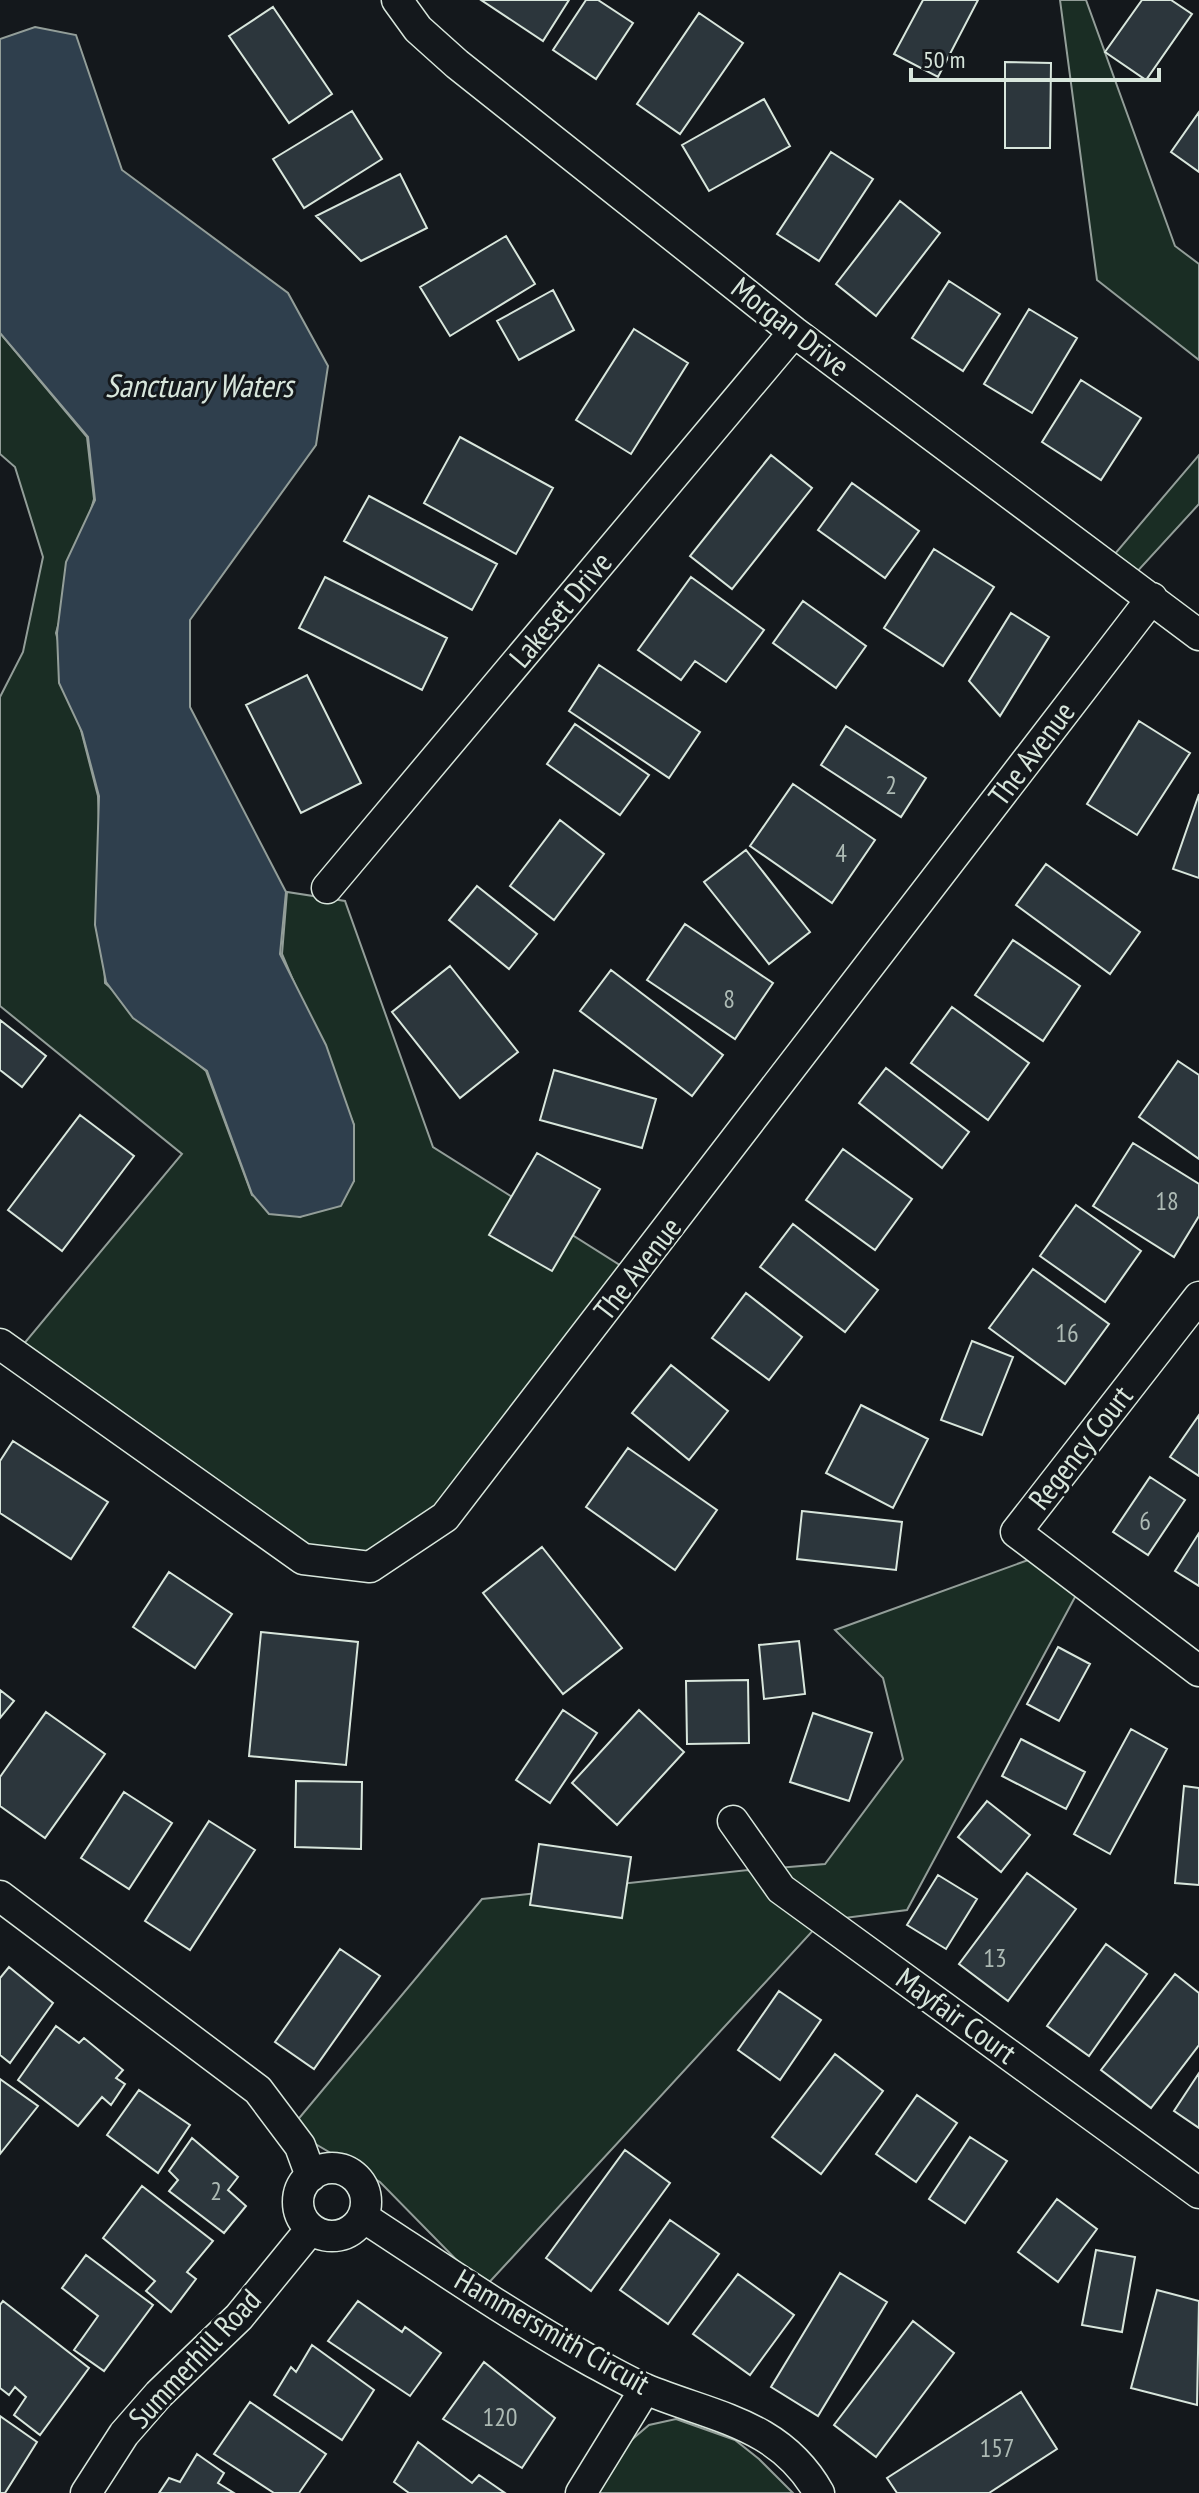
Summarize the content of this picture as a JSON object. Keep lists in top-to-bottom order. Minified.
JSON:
{"streets":{"street":["Morgan Drive","Lakeset Drive","The Avenue","Regency Court","Mayfair Court","Hammersmith Circuit","Summerhill Road"]},"crossings":[["Morgan Drive","Lakeset Drive"],["Morgan Drive","The Avenue"],["Hammersmith Circuit","Summerhill Road"]],"water":["Sanctuary Waters"],"house_numbers":["2","4","8","18","16","6","13","2","120","157"],"scale_bar":"50 m"}
